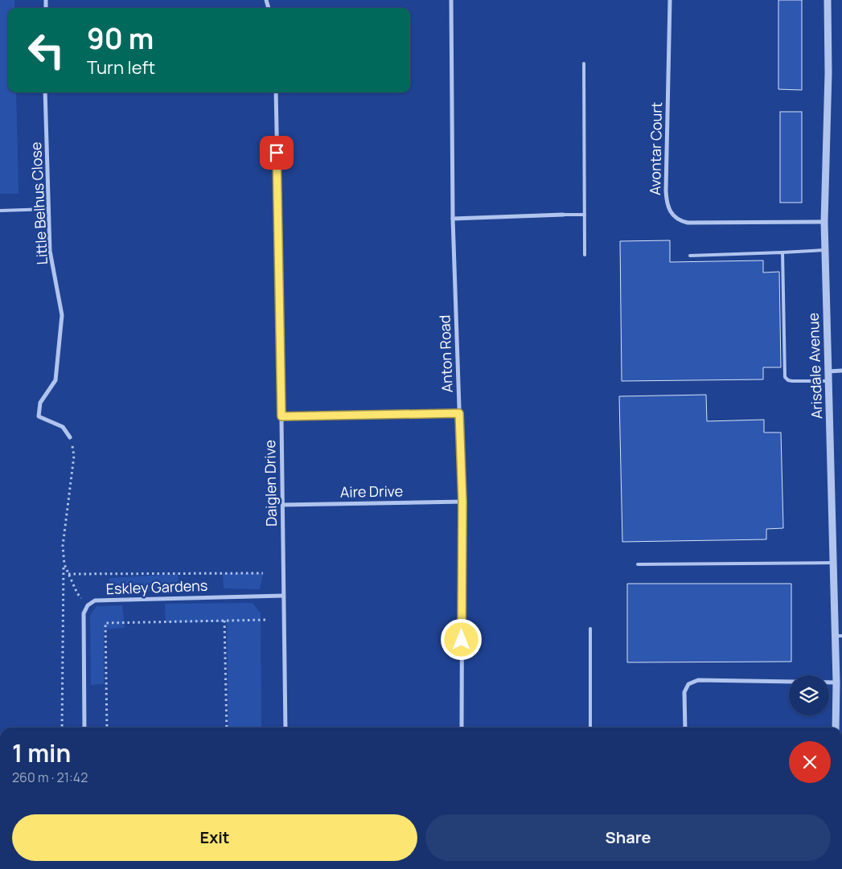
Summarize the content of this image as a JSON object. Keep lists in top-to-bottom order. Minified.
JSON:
{"streets":{"street":["Avontar Court","Little Belhus Close","Anton Road","Arisdale Avenue","Daiglen Drive","Aire Drive","Eskley Gardens"]},"crossings":[["Avontar Court","Arisdale Avenue"],["Anton Road","Aire Drive"],["Daiglen Drive","Aire Drive"],["Daiglen Drive","Eskley Gardens"]],"page":{"turn":["90 m","Turn left"],"heading":["1 min","260 m · 21:42"],"buttons":["Exit","Share"]}}
